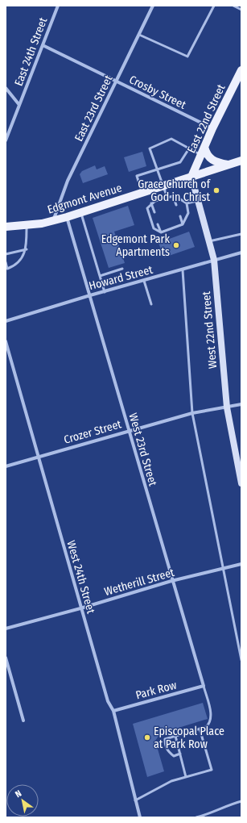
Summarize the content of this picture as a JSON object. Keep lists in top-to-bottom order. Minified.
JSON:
{"streets":{"main road":["East 22nd Street","Edgmont Avenue"],"street":["East 24th Street","Crosby Street","East 23rd Street","Howard Street","West 22nd Street","Crozer Street","West 23rd Street","West 24th Street","Wetherill Street","Park Row"]},"crossings":[["East 24th Street","Crosby Street"],["Crosby Street","East 23rd Street"],["Crosby Street","East 22nd Street"],["East 23rd Street","Edgmont Avenue"],["East 22nd Street","Edgmont Avenue"],["East 22nd Street","West 22nd Street"],["Edgmont Avenue","West 22nd Street"],["Edgmont Avenue","West 23rd Street"],["Howard Street","West 22nd Street"],["Howard Street","West 23rd Street"],["West 22nd Street","Crozer Street"],["Crozer Street","West 23rd Street"],["Crozer Street","West 24th Street"],["West 23rd Street","Wetherill Street"],["West 23rd Street","Park Row"],["West 24th Street","Wetherill Street"],["West 24th Street","Park Row"]],"places":["Grace Church of God in Christ","Edgemont Park Apartments","Episcopal Place at Park Row"],"north":"top left"}
